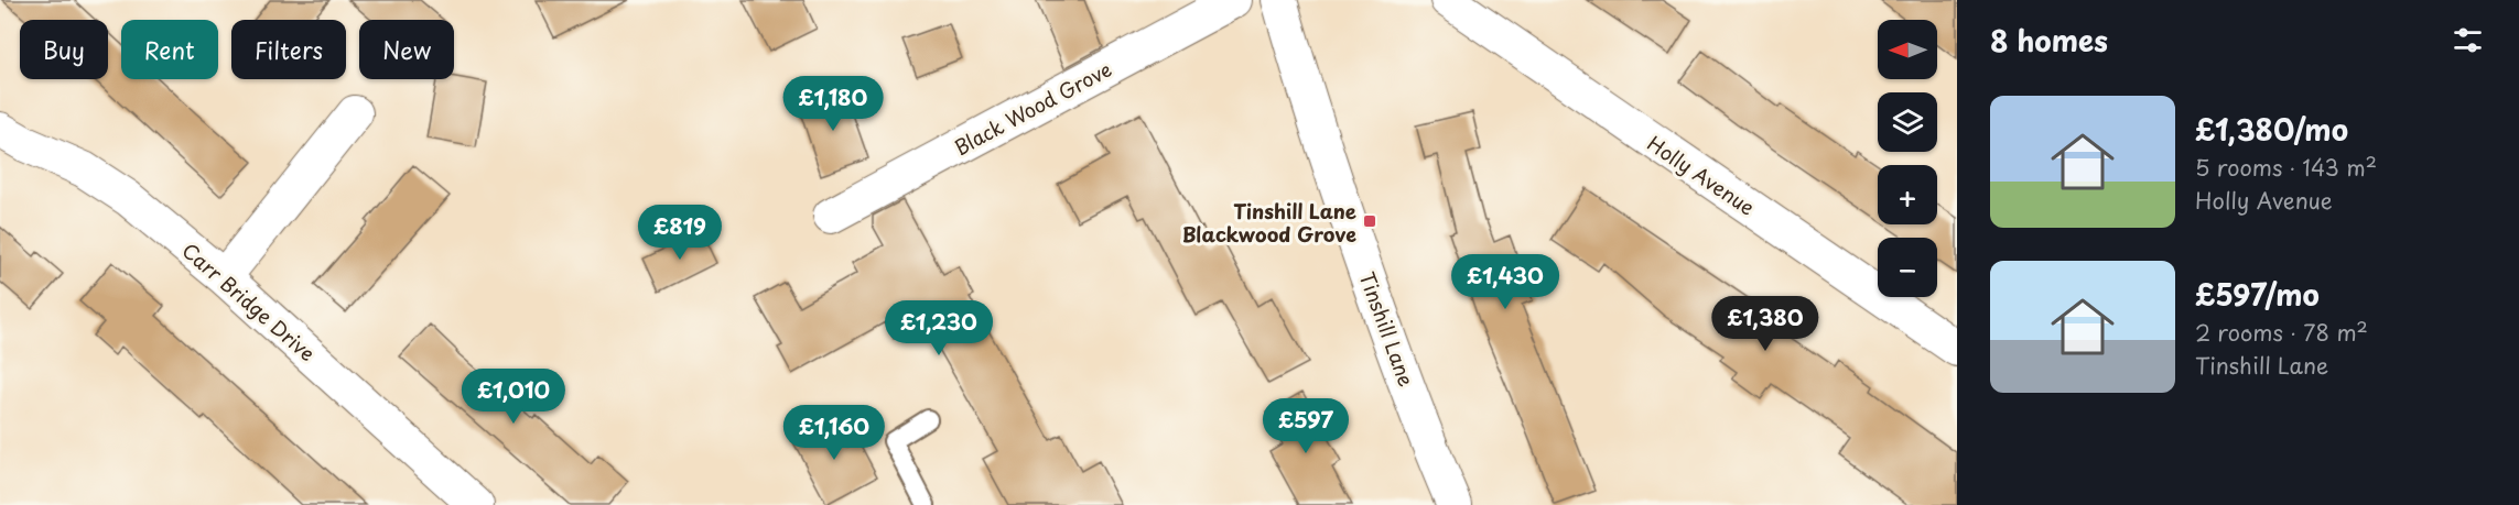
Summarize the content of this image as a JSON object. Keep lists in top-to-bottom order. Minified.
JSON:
{"streets":{"street":["Black Wood Grove","Holly Avenue","Carr Bridge Drive","Tinshill Lane"]},"places":{"transit":["Tinshill Lane Blackwood Grove"]},"north":"left","page":{"heading":"8 homes","map_buttons":["+","−"],"chip":["Buy","Rent","Filters","New"],"price":["£1,180","£819","£1,430","£1,380","£1,230","£1,010","£597","£1,160"],"list":[{"name":"£1,380/mo","note":"5 rooms · 143 m² · Holly Avenue"},{"name":"£597/mo","note":"2 rooms · 78 m² · Tinshill Lane"}]}}
